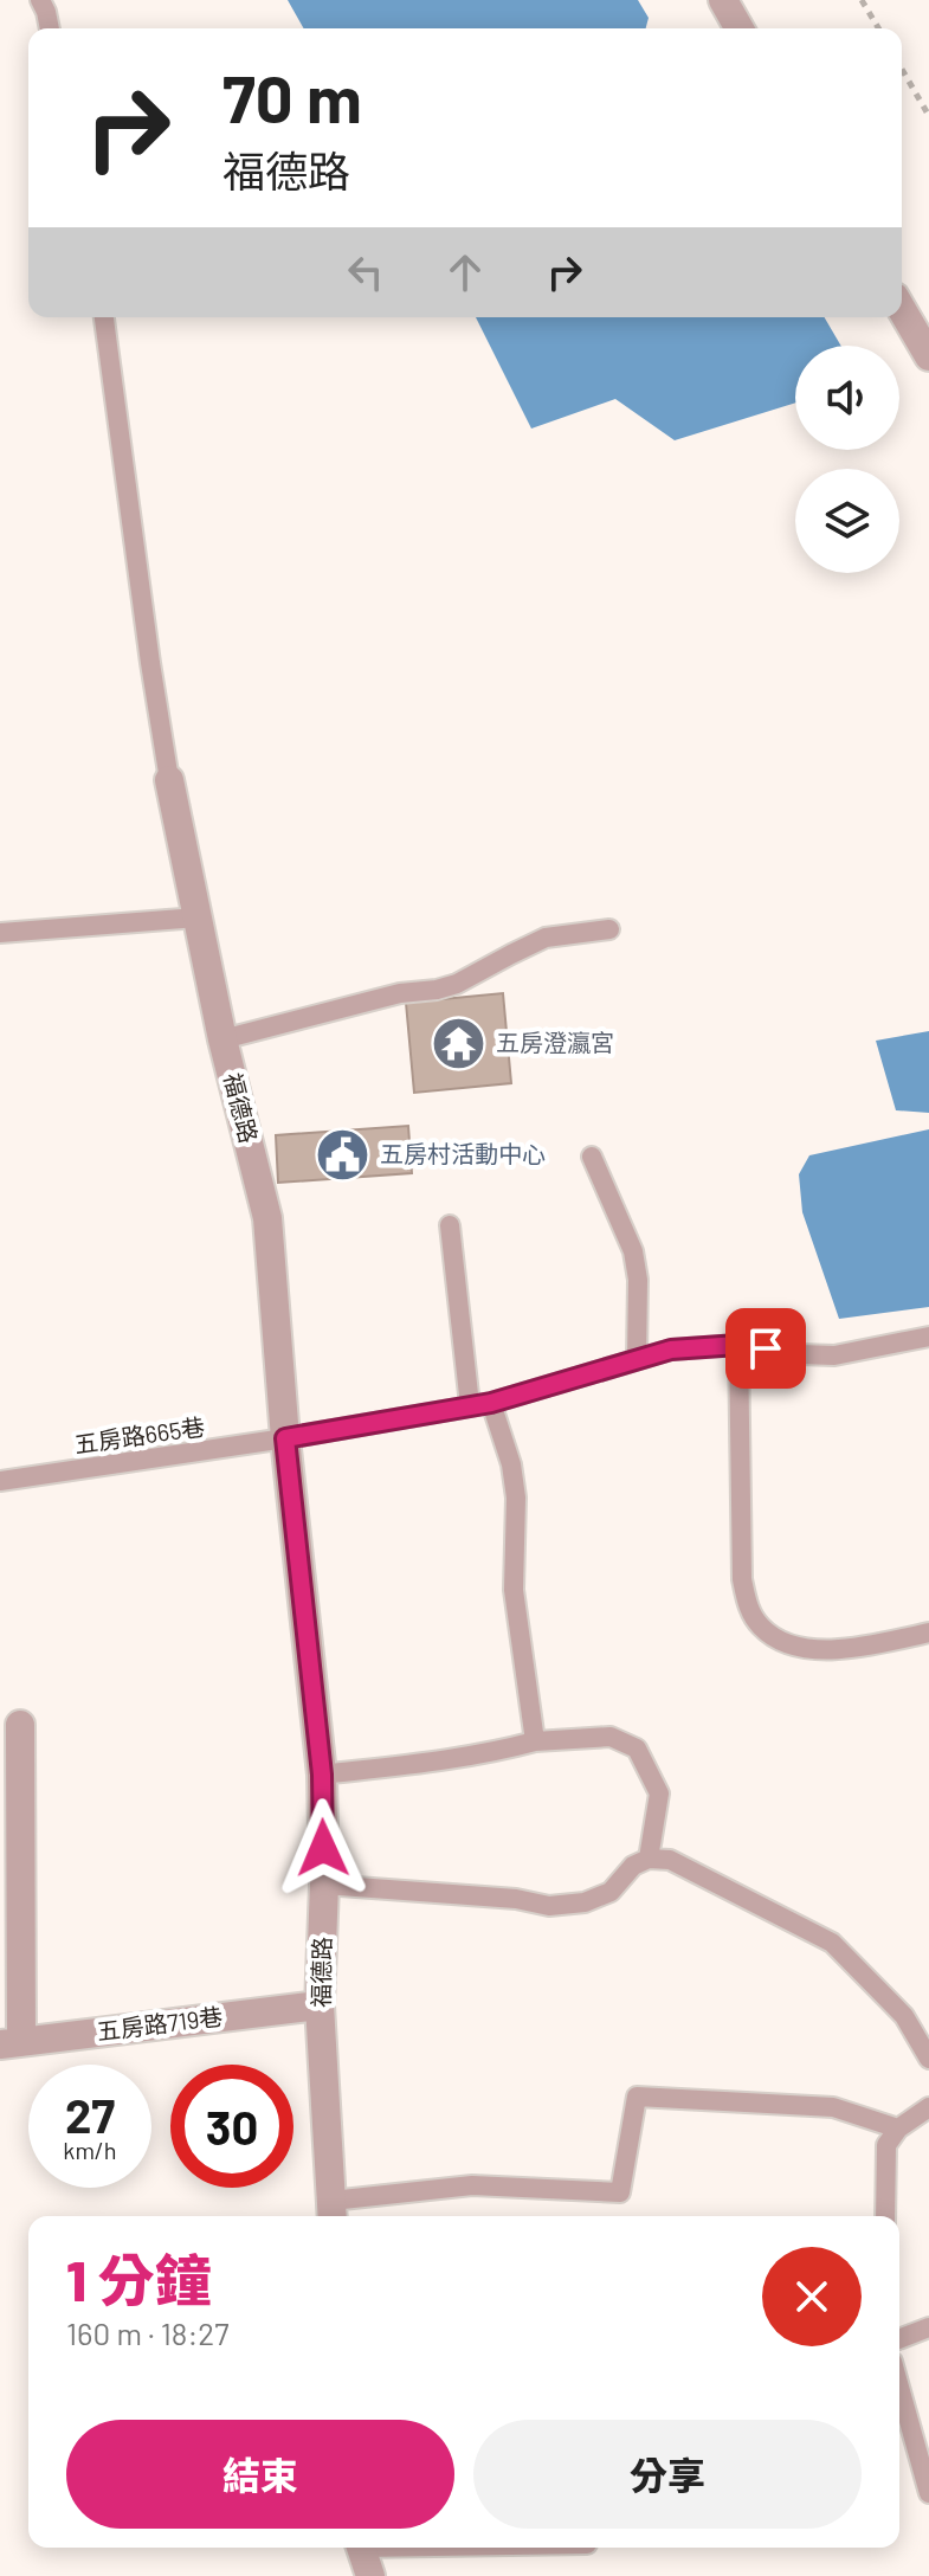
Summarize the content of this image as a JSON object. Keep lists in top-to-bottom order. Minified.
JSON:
{"streets":{"street":["福德路","五房路719巷"],"lane":["五房路665巷"]},"crossings":[["福德路","五房路665巷"],["福德路","五房路719巷"]],"places":{"temple":["五房澄瀛宮"],"public building":["五房村活動中心"]},"page":{"turn":["70 m","福德路"],"speed":"27 km/h","limit":"30","heading":["1 分鐘","160 m · 18:27"],"buttons":["結束","分享"]}}
